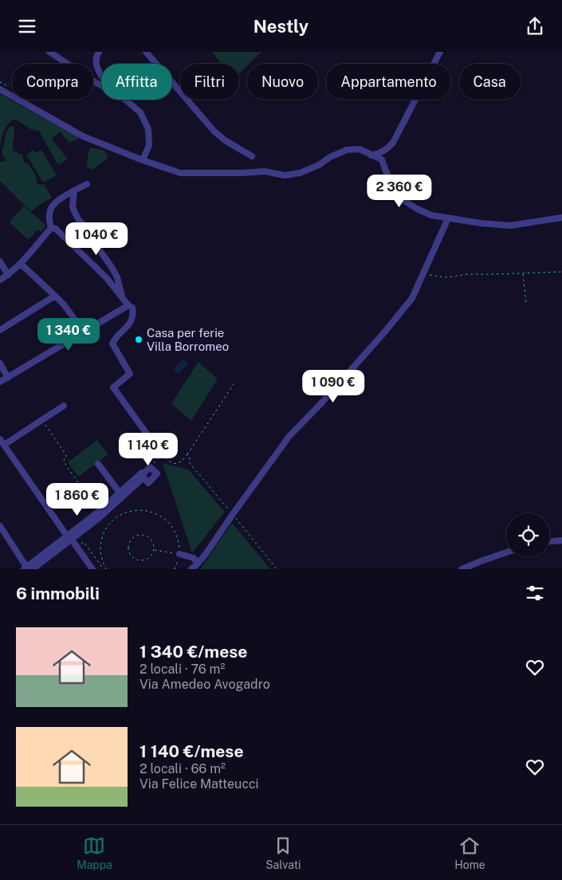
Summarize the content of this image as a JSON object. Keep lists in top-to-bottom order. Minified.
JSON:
{"places":["Casa per ferie Villa Borromeo"],"page":{"header":"Nestly","chip":["Compra","Affitta","Filtri","Nuovo","Appartamento","Casa"],"price":["2 360 €","1 040 €","1 340 €","1 090 €","1 140 €","1 860 €"],"heading":"6 immobili","list":[{"name":"1 340 €/mese","note":"2 locali · 76 m² · Via Amedeo Avogadro"},{"name":"1 140 €/mese","note":"2 locali · 66 m² · Via Felice Matteucci"}],"tabs":["Mappa","Salvati","Home"]}}
